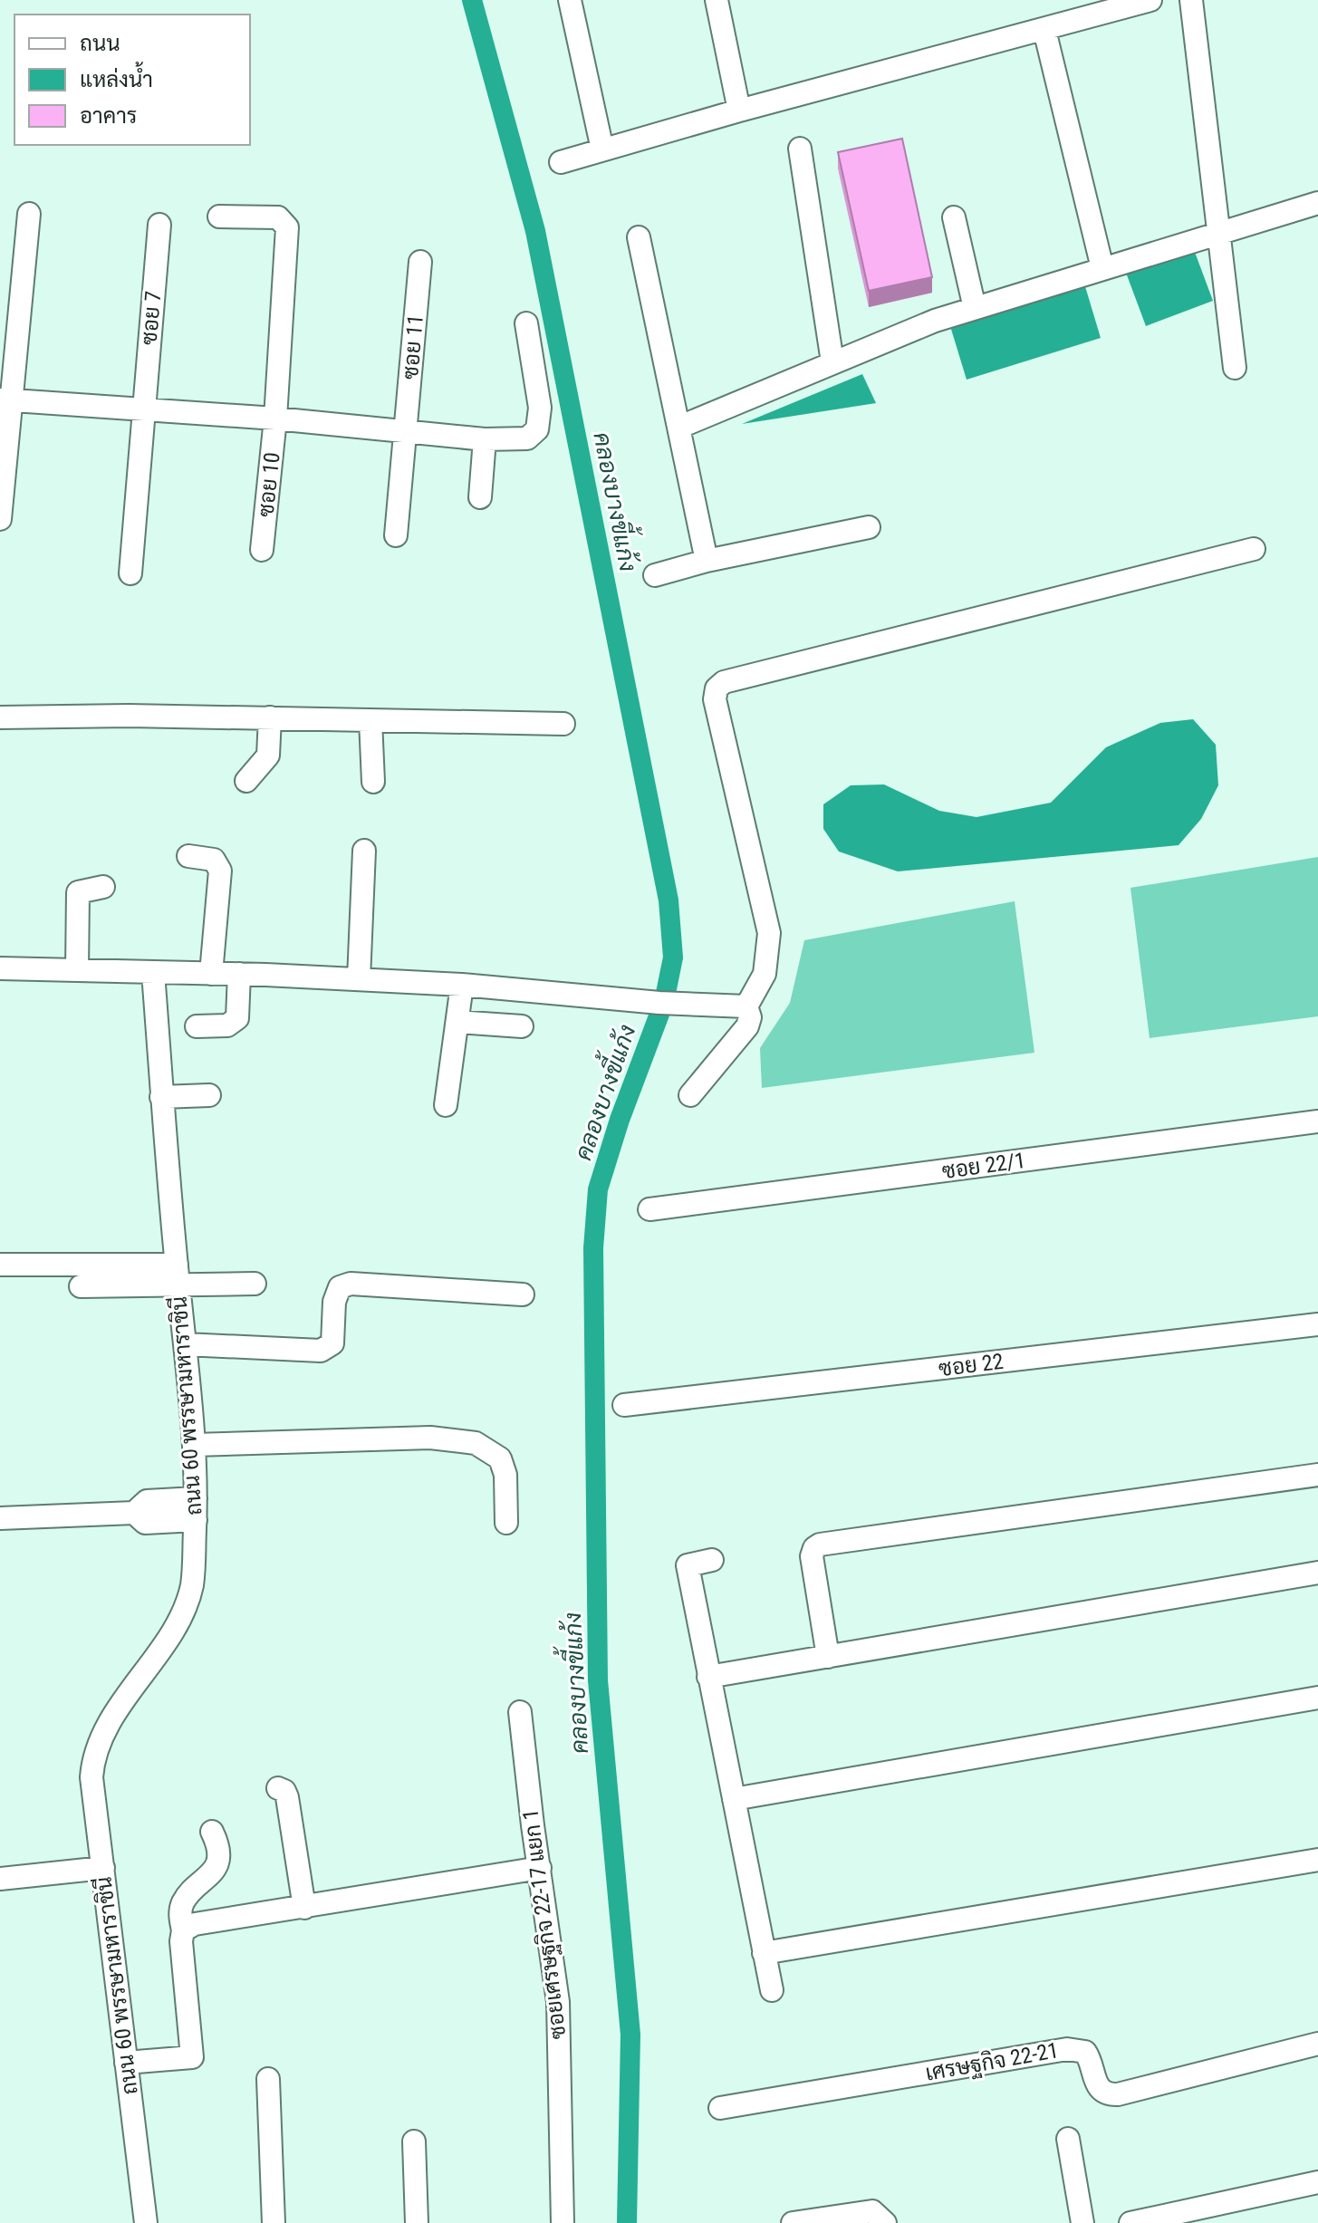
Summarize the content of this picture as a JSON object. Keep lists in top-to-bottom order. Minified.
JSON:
{"streets":{"street":["ซอย 7","ซอย 11","ซอย 10","ซอย 22/1","ซอย 22","ถนน 60 พรรษามหาราชินี","ซอยเศรษฐกิจ 22-17 แยก 1","เศรษฐกิจ 22-21"]},"water":["คลองบางขี้แก้ง"],"legend":["ถนน","แหล่งน้ำ","อาคาร"]}
